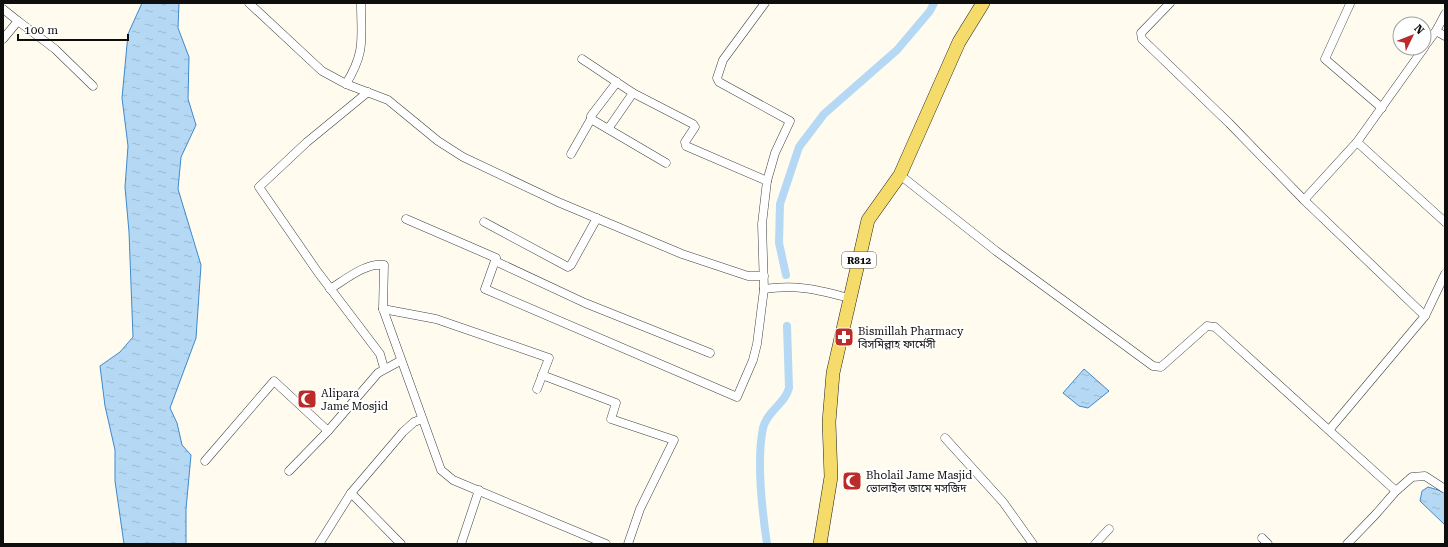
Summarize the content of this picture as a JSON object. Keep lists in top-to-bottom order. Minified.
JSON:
{"streets":{"main road":["R812"]},"places":{"pharmacy":["Bismillah Pharmacy বিসমিল্লাহ ফার্মেসী"],"mosque":["Alipara Jame Mosjid","Bholail Jame Masjid ভোলাইল জামে মসজিদ"]},"scale_bar":"100 m","north":"top right"}
